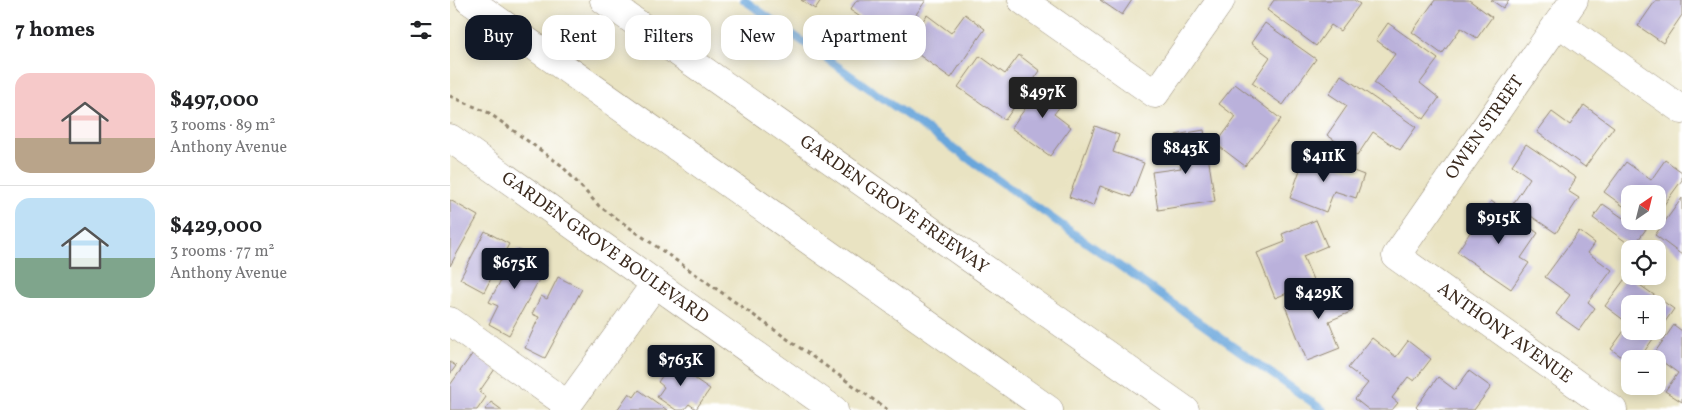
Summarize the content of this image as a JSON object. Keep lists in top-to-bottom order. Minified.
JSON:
{"streets":{"main road":["OWEN STREET","GARDEN GROVE FREEWAY","GARDEN GROVE BOULEVARD","ANTHONY AVENUE"]},"crossings":[["OWEN STREET","ANTHONY AVENUE"]],"north":"top right","page":{"heading":"7 homes","chip":["Buy","Rent","Filters","New","Apartment"],"list":[{"name":"$497,000","note":"3 rooms · 89 m² · Anthony Avenue"},{"name":"$429,000","note":"3 rooms · 77 m² · Anthony Avenue"}],"price":["$497K","$843K","$411K","$915K","$675K","$429K","$763K"],"map_buttons":["+","−"]}}
